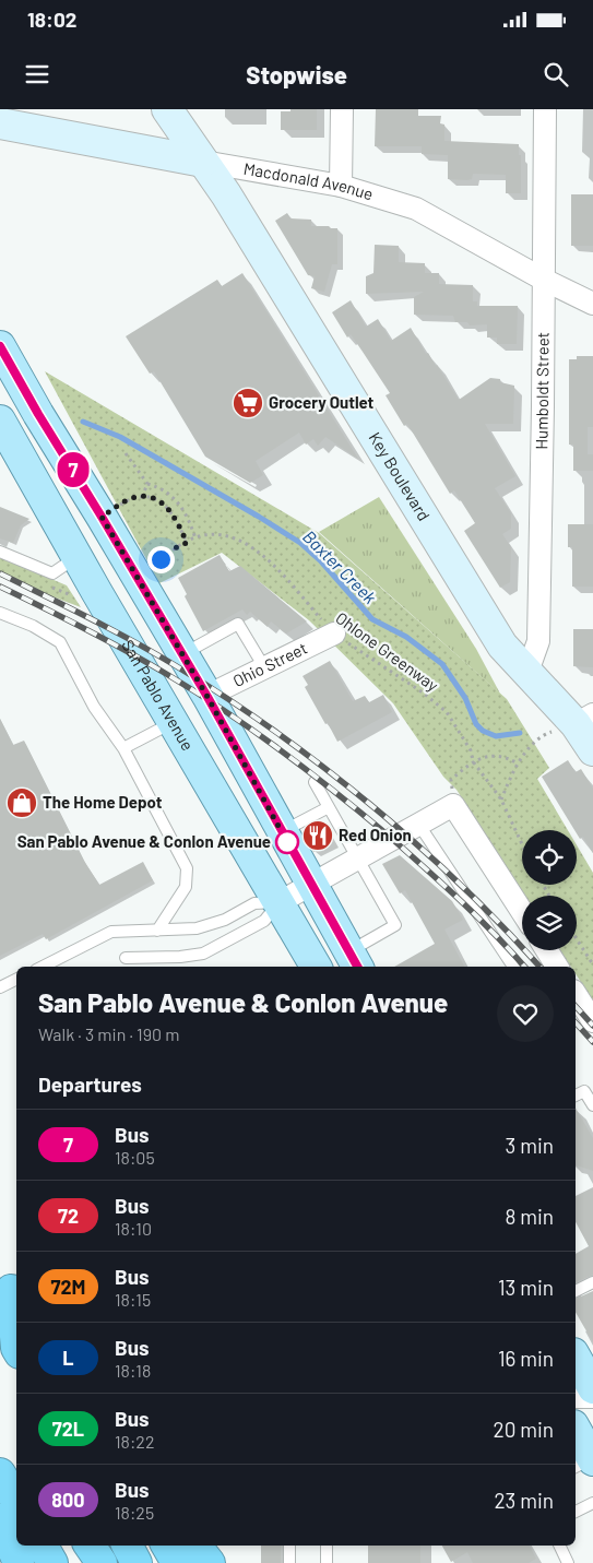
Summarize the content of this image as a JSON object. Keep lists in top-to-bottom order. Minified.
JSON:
{"streets":{"main road":["San Pablo Avenue"],"street":["Macdonald Avenue","Humboldt Street","Key Boulevard","Ohio Street"],"path":["Ohlone Greenway"]},"crossings":[["Macdonald Avenue","Humboldt Street"],["Macdonald Avenue","Key Boulevard"],["Humboldt Street","Key Boulevard"],["Ohlone Greenway","Ohio Street"]],"water":["Baxter Creek"],"places":{"supermarket":["Grocery Outlet"],"shop":["The Home Depot"],"restaurant":["Red Onion"],"other":["San Pablo Avenue & Conlon Avenue"]},"lines":["bus line 7"],"page":{"status":"18:02","header":"Stopwise","on_map":"7","heading":[["San Pablo Avenue & Conlon Avenue","Walk · 3 min · 190 m"],"Departures"],"list":[{"mark":"7","name":"Bus","note":"18:05","value":"3 min"},{"mark":"72","name":"Bus","note":"18:10","value":"8 min"},{"mark":"72M","name":"Bus","note":"18:15","value":"13 min"},{"mark":"L","name":"Bus","note":"18:18","value":"16 min"},{"mark":"72L","name":"Bus","note":"18:22","value":"20 min"},{"mark":"800","name":"Bus","note":"18:25","value":"23 min"}]}}
